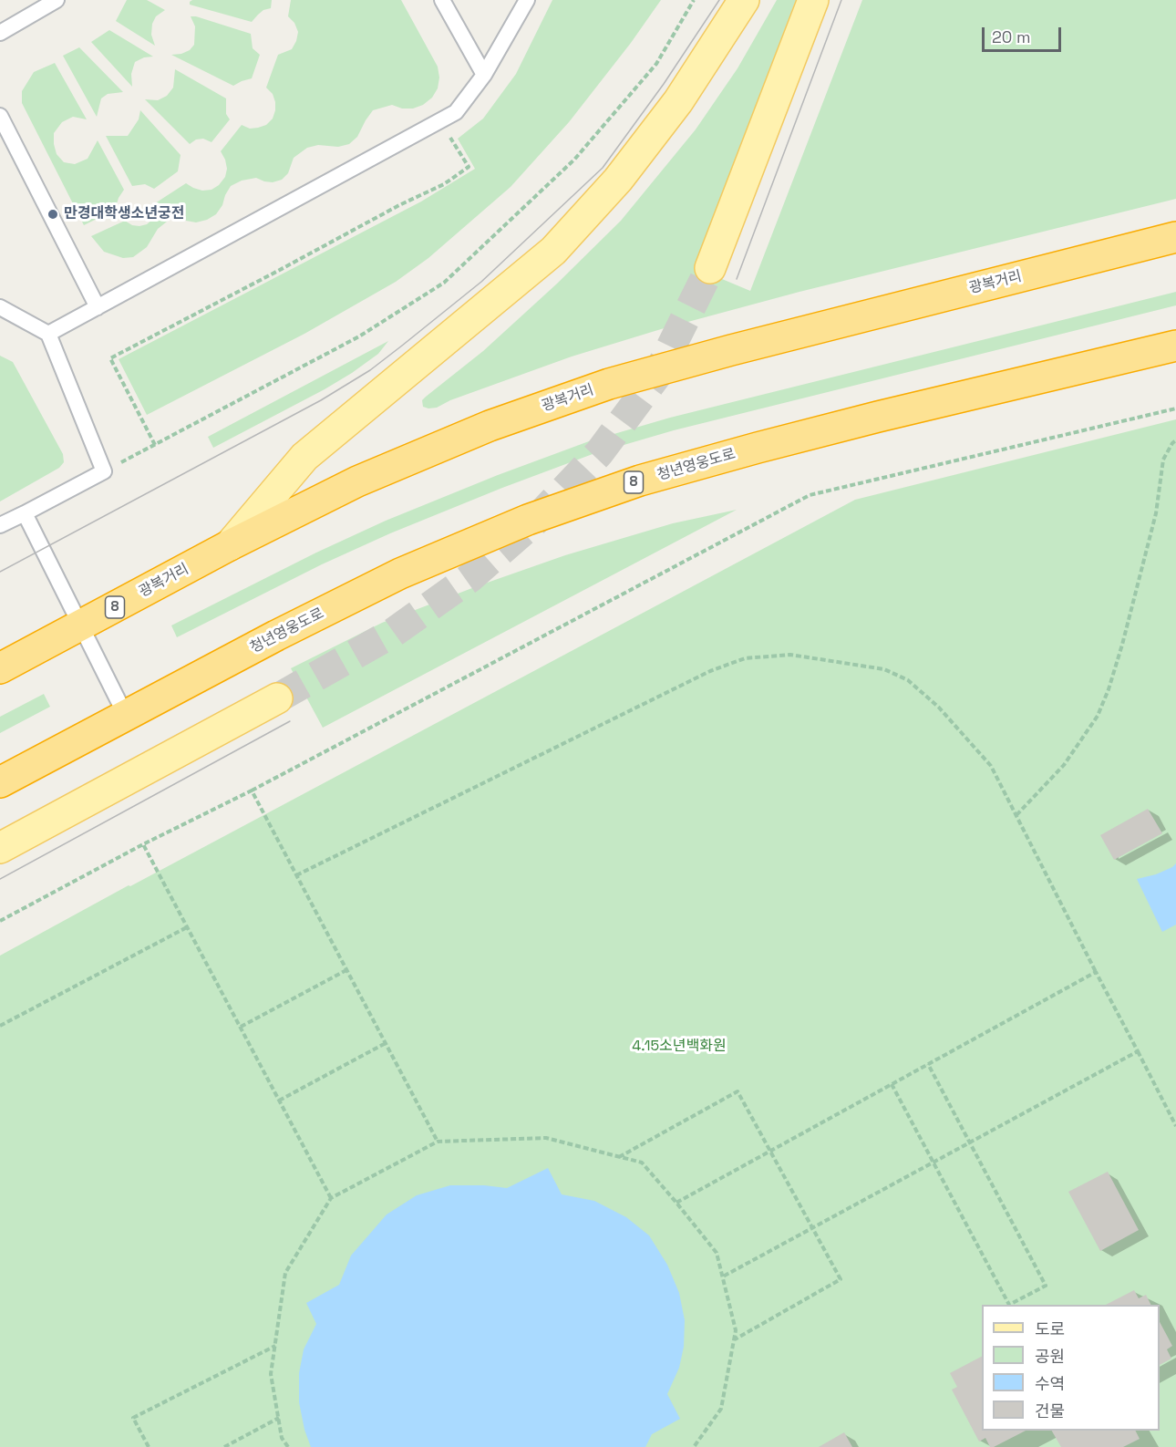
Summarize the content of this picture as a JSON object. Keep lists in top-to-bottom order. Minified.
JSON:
{"streets":{"highway":["광복거리","청년영웅도로","8"]},"crossings":[["청년영웅도로","8"]],"parks":["4.15소년백화원"],"places":["만경대학생소년궁전"],"legend":["도로","공원","수역","건물"],"scale_bar":"20 m"}
